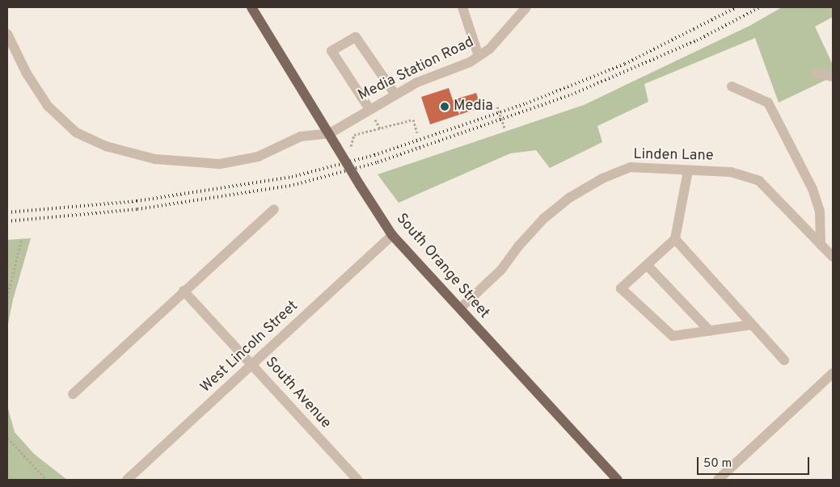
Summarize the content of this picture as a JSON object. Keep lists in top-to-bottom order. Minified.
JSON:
{"streets":{"main road":["South Orange Street"],"street":["Media Station Road","Linden Lane","West Lincoln Street","South Avenue"]},"crossings":[["Media Station Road","South Orange Street"],["Linden Lane","South Orange Street"],["South Orange Street","West Lincoln Street"],["West Lincoln Street","South Avenue"]],"places":["Media"],"scale_bar":"50 m"}
